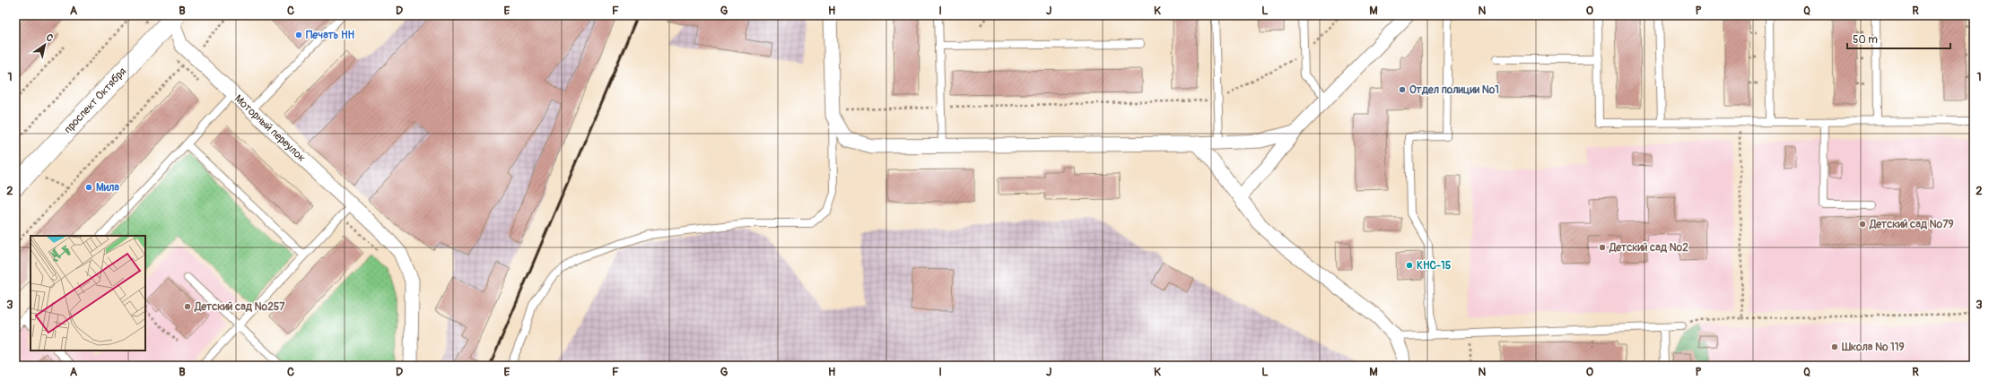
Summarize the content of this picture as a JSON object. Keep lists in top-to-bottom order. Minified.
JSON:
{"streets":{"main road":["проспект Октября"],"street":["Моторный переулок"]},"crossings":[["проспект Октября","Моторный переулок"]],"places":["Печать НН","Отдел полиции №1","Мила","Детский сад №79","Детский сад №2","КНС-15","Детский сад №257","Школа № 119"],"scale_bar":"50 m","north":"top right","grid":{"columns":["A","B","C","D","E","F","G","H","I","J","K","L","M","N","O","P","Q","R"],"rows":["1","2","3"]}}
